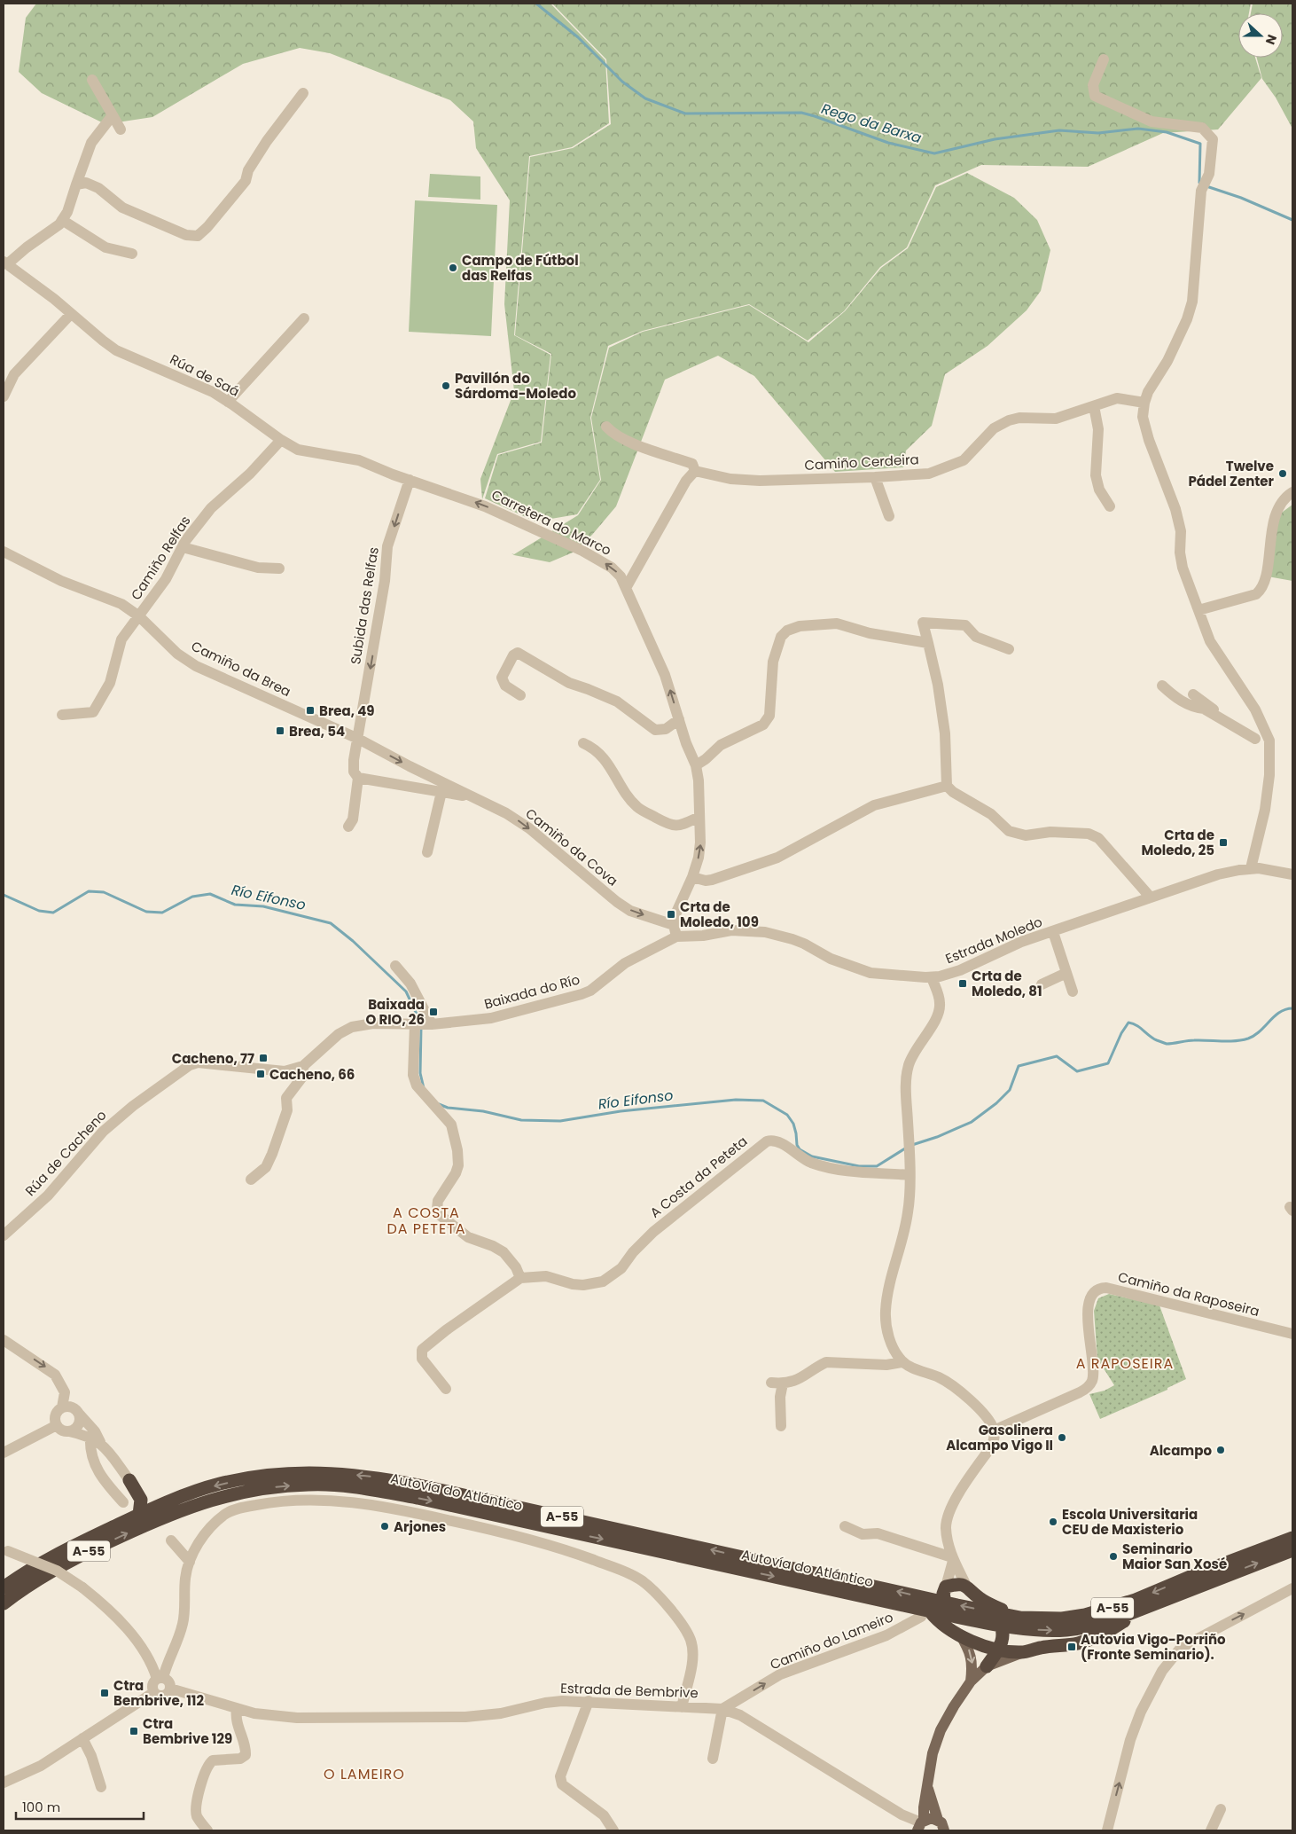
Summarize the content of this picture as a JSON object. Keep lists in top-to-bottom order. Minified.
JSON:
{"streets":{"highway":["Autovía do Atlántico","A-55"],"street":["Rúa de Saá","Camiño Cerdeira","Carretera do Marco","Camiño Relfas","Subida das Relfas","Camiño da Brea","Camiño da Cova","Estrada Moledo","Baixada do Río","Rúa de Cacheno","A Costa da Peteta","Camiño da Raposeira","Camiño do Lameiro","Estrada de Bembrive"]},"crossings":[["Rúa de Saá","Carretera do Marco"],["Rúa de Saá","Camiño Relfas"],["Rúa de Saá","Subida das Relfas"],["Carretera do Marco","Subida das Relfas"],["Carretera do Marco","Camiño da Cova"],["Carretera do Marco","Estrada Moledo"],["Carretera do Marco","Baixada do Río"],["Camiño Relfas","Camiño da Brea"],["Subida das Relfas","Camiño da Brea"],["Subida das Relfas","Camiño da Cova"],["Camiño da Brea","Camiño da Cova"],["Estrada Moledo","Baixada do Río"],["Baixada do Río","Rúa de Cacheno"],["Autovía do Atlántico","A-55"],["Autovía do Atlántico","Camiño do Lameiro"],["Camiño do Lameiro","Estrada de Bembrive"]],"one_way":["Carretera do Marco","Subida das Relfas","Camiño do Lameiro"],"districts":["A COSTA DA PETETA","A RAPOSEIRA","O LAMEIRO"],"water":["Rego da Barxa","Río Eifonso"],"places":{"other":["Campo de Fútbol das Relfas","Pavillón do Sárdoma-Moledo","Twelve Pádel Zenter","Gasolinera Alcampo Vigo II","Alcampo","Escola Universitaria CEU de Maxisterio","Arjones","Seminario Maior San Xosé"],"transit":["Brea, 49","Brea, 54","Crta de Moledo, 25","Crta de Moledo, 109","Crta de Moledo, 81","Baixada O RIO, 26","Cacheno, 77","Cacheno, 66","Autovia Vigo-Porriño (Fronte Seminario).","Ctra Bembrive, 112","Ctra Bembrive 129"]},"scale_bar":"100 m","north":"right"}
